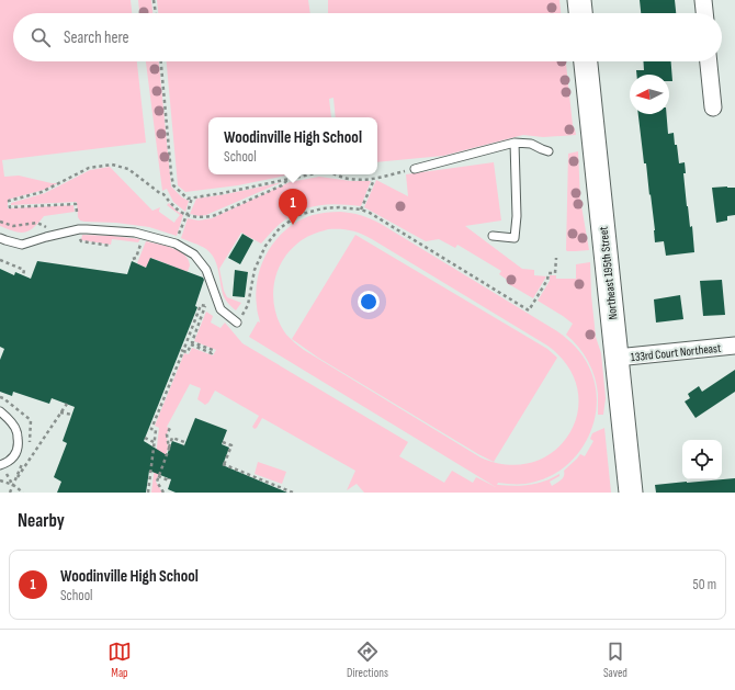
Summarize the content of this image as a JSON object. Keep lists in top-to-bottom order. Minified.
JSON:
{"streets":{"main road":["Northeast 195th Street"],"street":["133rd Court Northeast"]},"crossings":[["Northeast 195th Street","133rd Court Northeast"]],"north":"left","page":{"search":"Search here","popup":["Woodinville High School","School"],"pins":"1","heading":"Nearby","list":[{"mark":"1","name":"Woodinville High School","note":"School","value":"50 m"}],"nav":["Map","Directions","Saved"]}}
